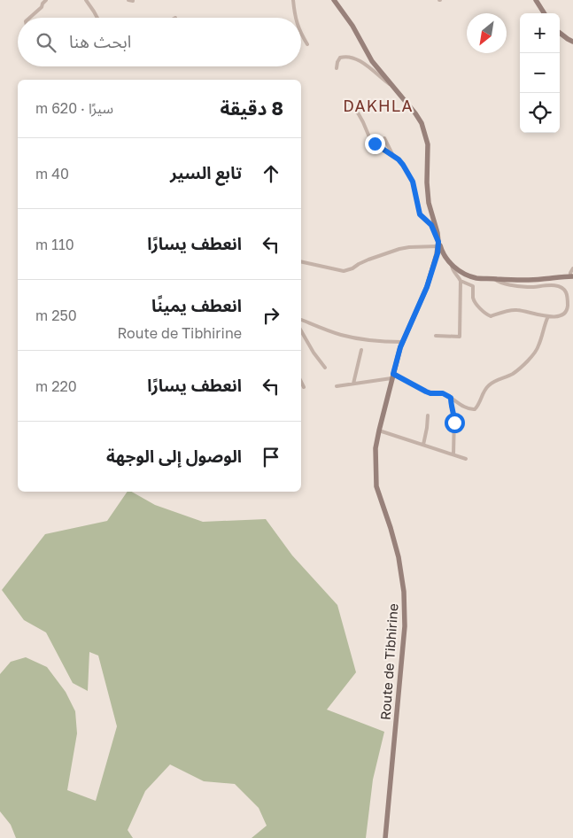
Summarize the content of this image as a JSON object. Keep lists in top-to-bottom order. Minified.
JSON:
{"streets":{"street":["Route de Tibhirine"]},"districts":["DAKHLA"],"north":"bottom left","page":{"map_buttons":["+","−"],"search":"ابحث هنا","heading":["8 دقيقة","سيرًا · 620 m"],"list":[["تابع السير","40 m"],["انعطف يسارًا","110 m"],["انعطف يمينًا","Route de Tibhirine","250 m"],["انعطف يسارًا","220 m"],"الوصول إلى الوجهة"]}}
